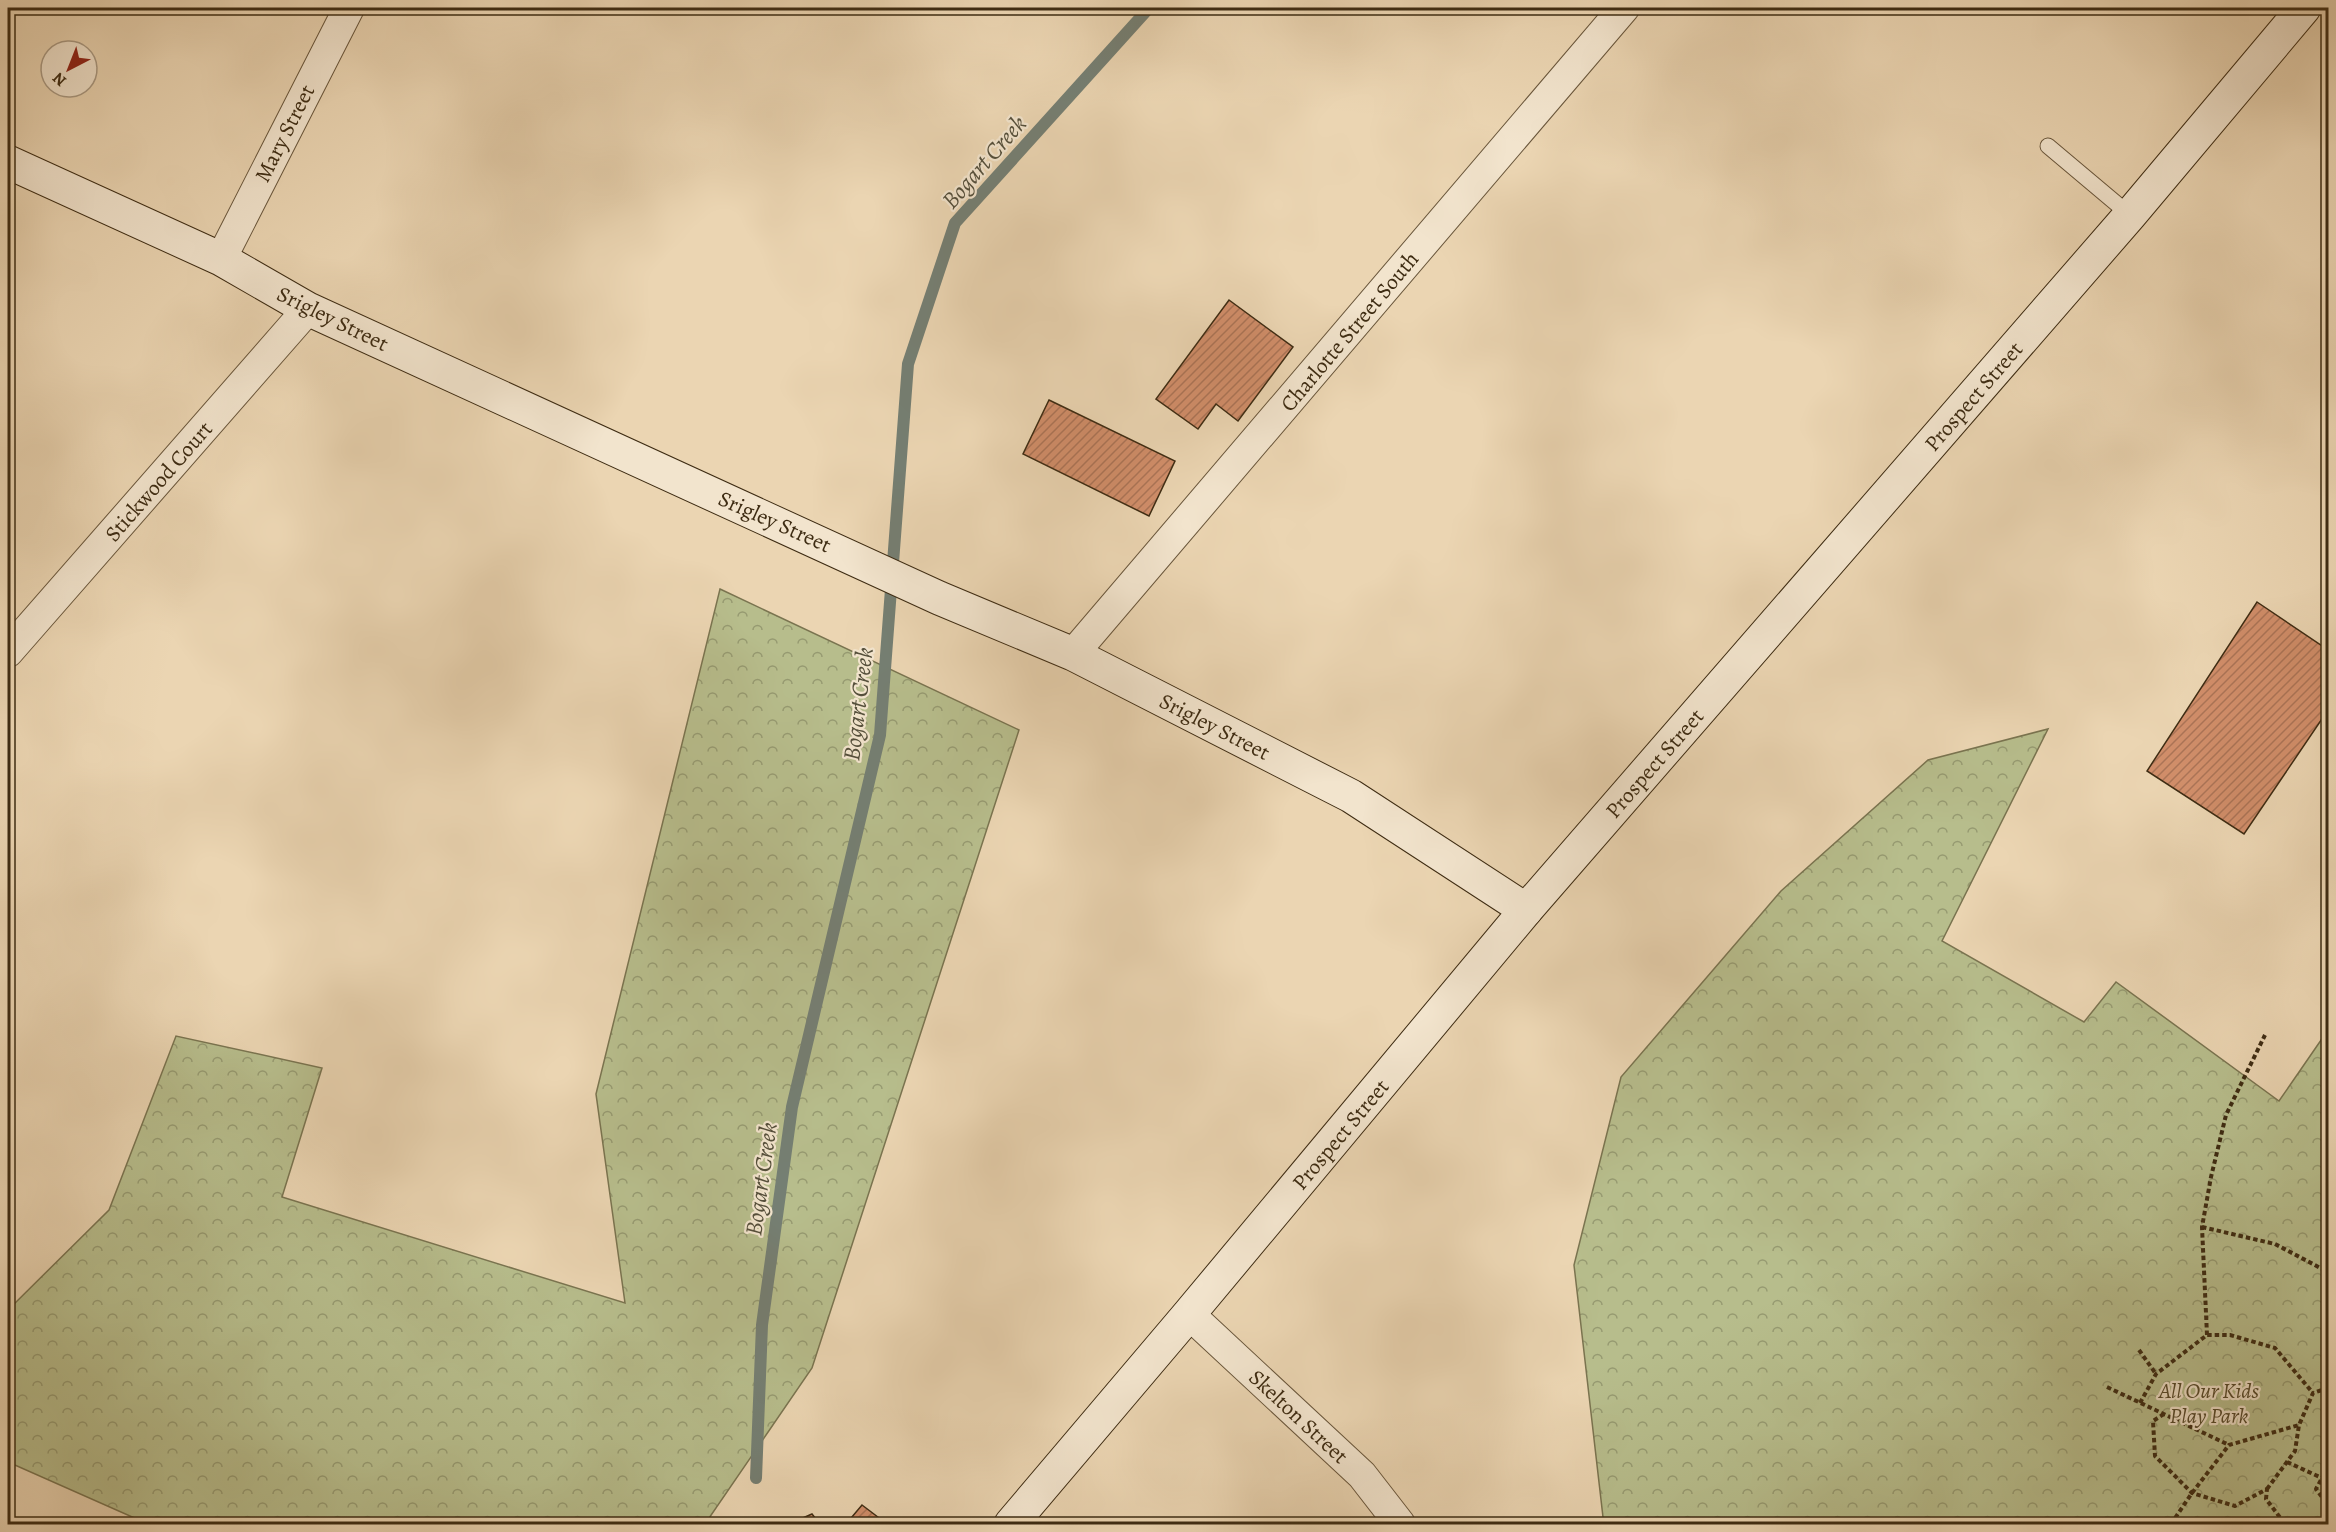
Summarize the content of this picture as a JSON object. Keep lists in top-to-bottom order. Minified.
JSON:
{"streets":{"main road":["Srigley Street","Prospect Street"],"street":["Mary Street","Charlotte Street South","Stickwood Court","Skelton Street"]},"crossings":[["Mary Street","Srigley Street"],["Srigley Street","Charlotte Street South"],["Srigley Street","Prospect Street"],["Srigley Street","Stickwood Court"],["Prospect Street","Skelton Street"]],"water":["Bogart Creek"],"parks":["All Our Kids Play Park"],"north":"bottom left"}
